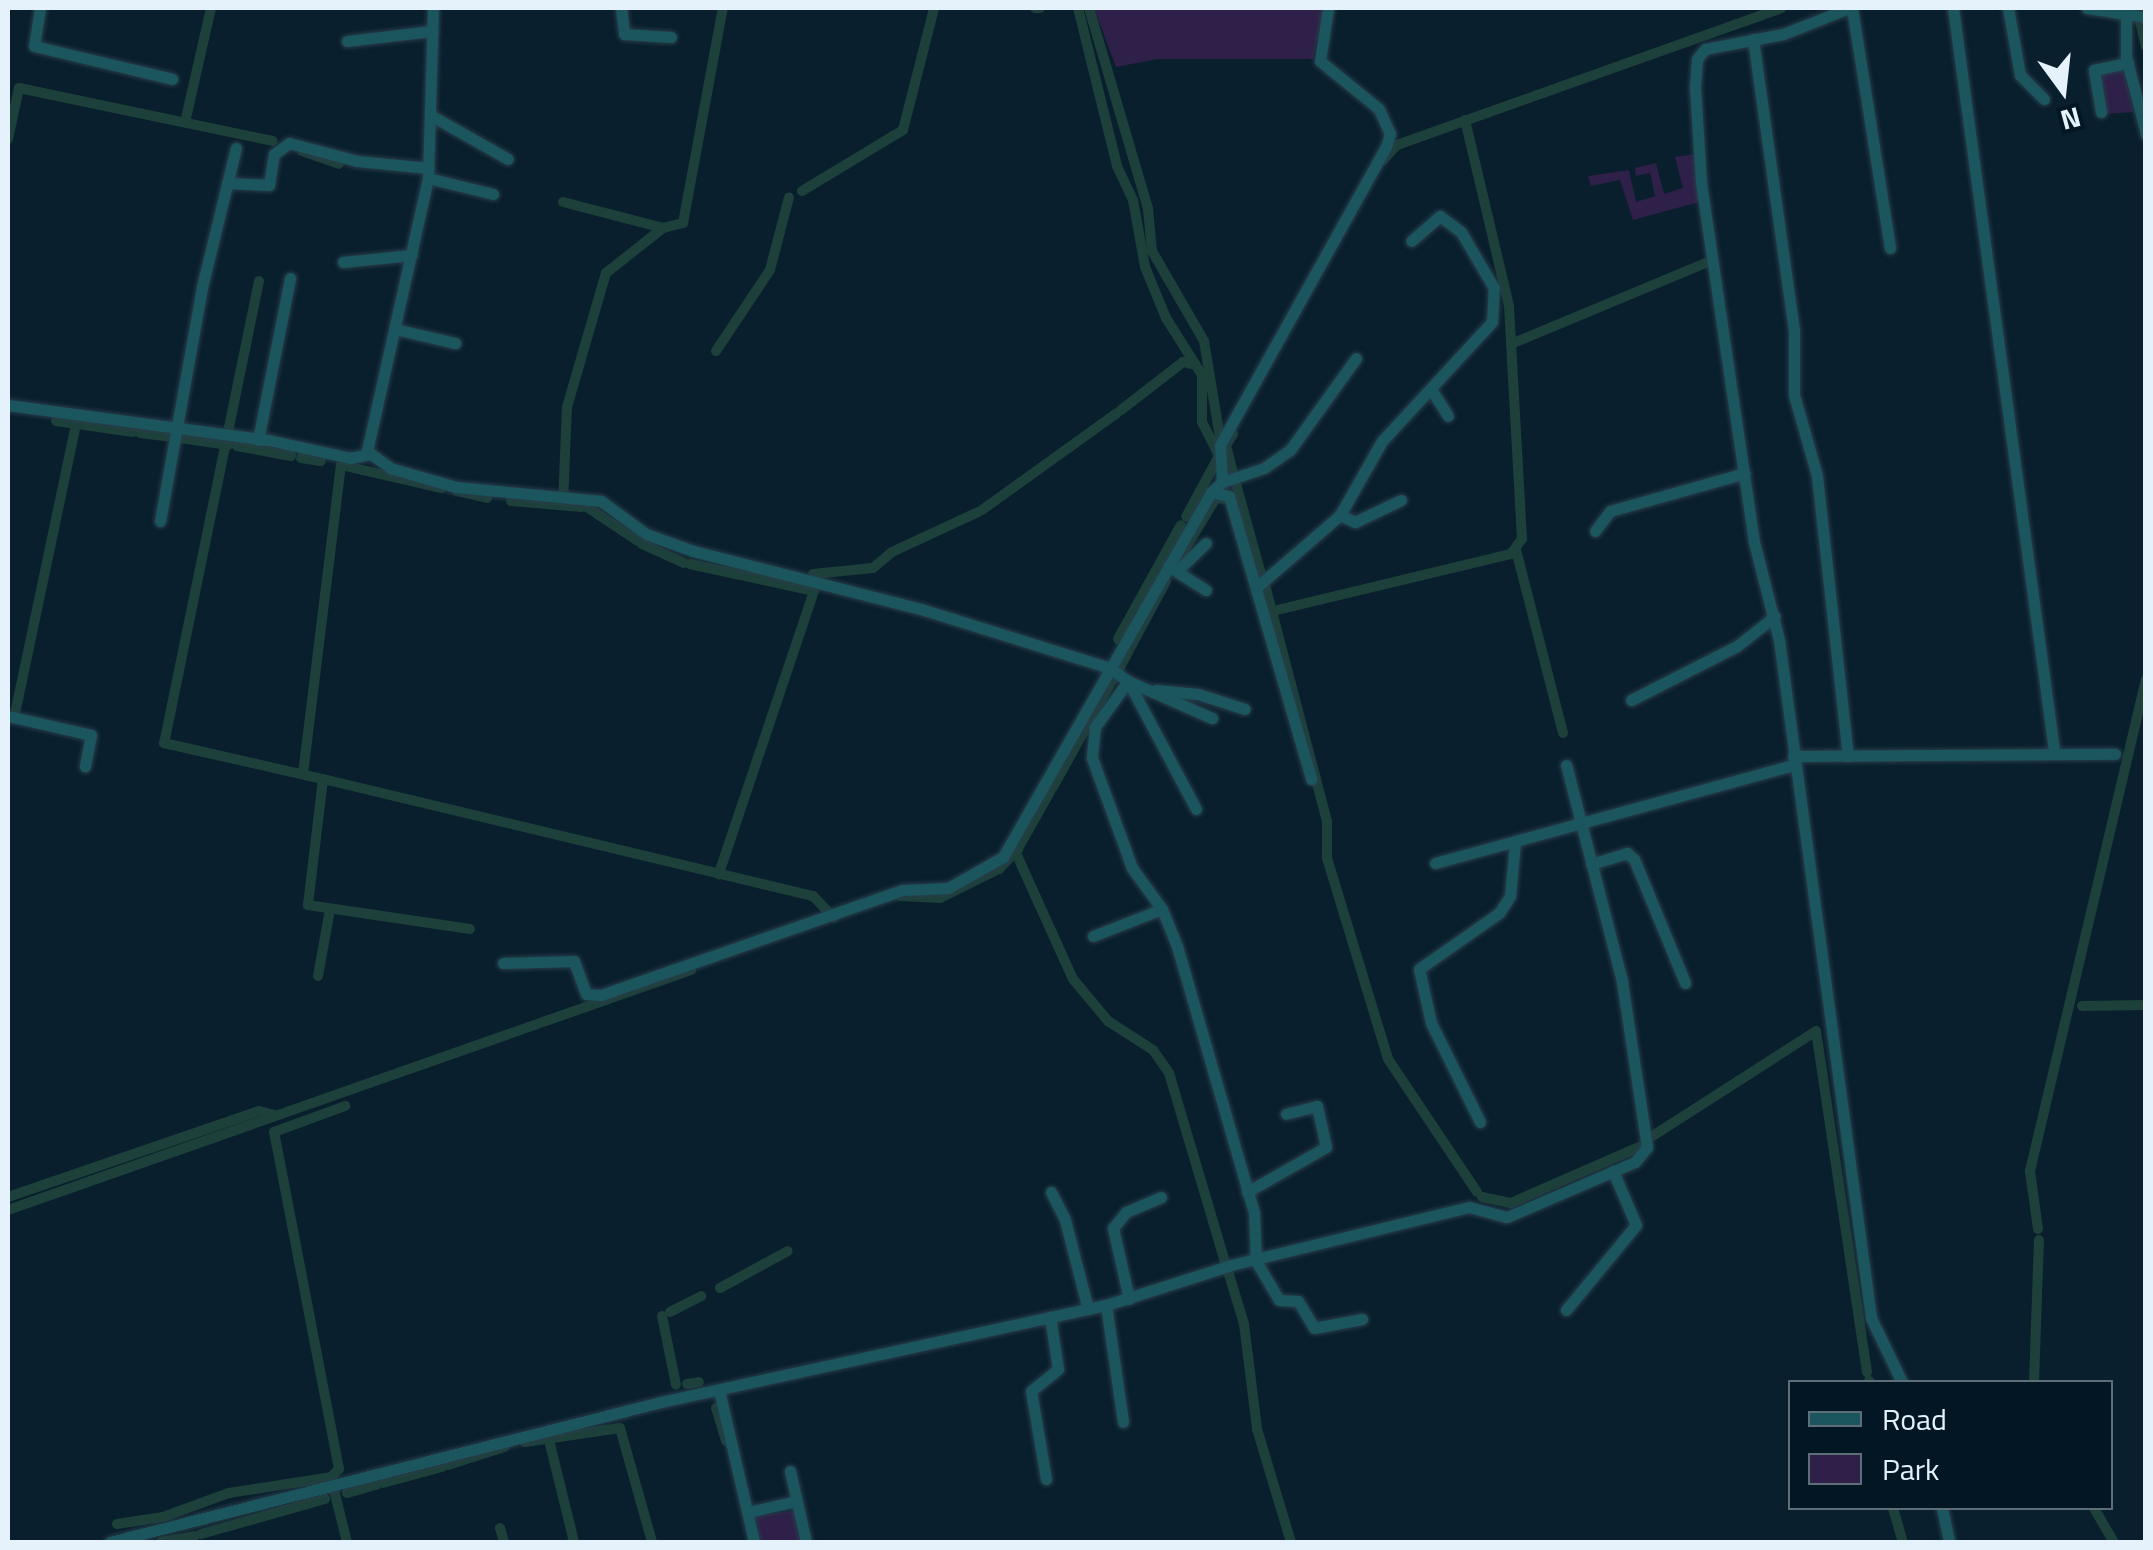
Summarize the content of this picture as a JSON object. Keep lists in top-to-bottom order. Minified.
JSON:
{"legend":["Road","Park"],"north":"bottom"}
